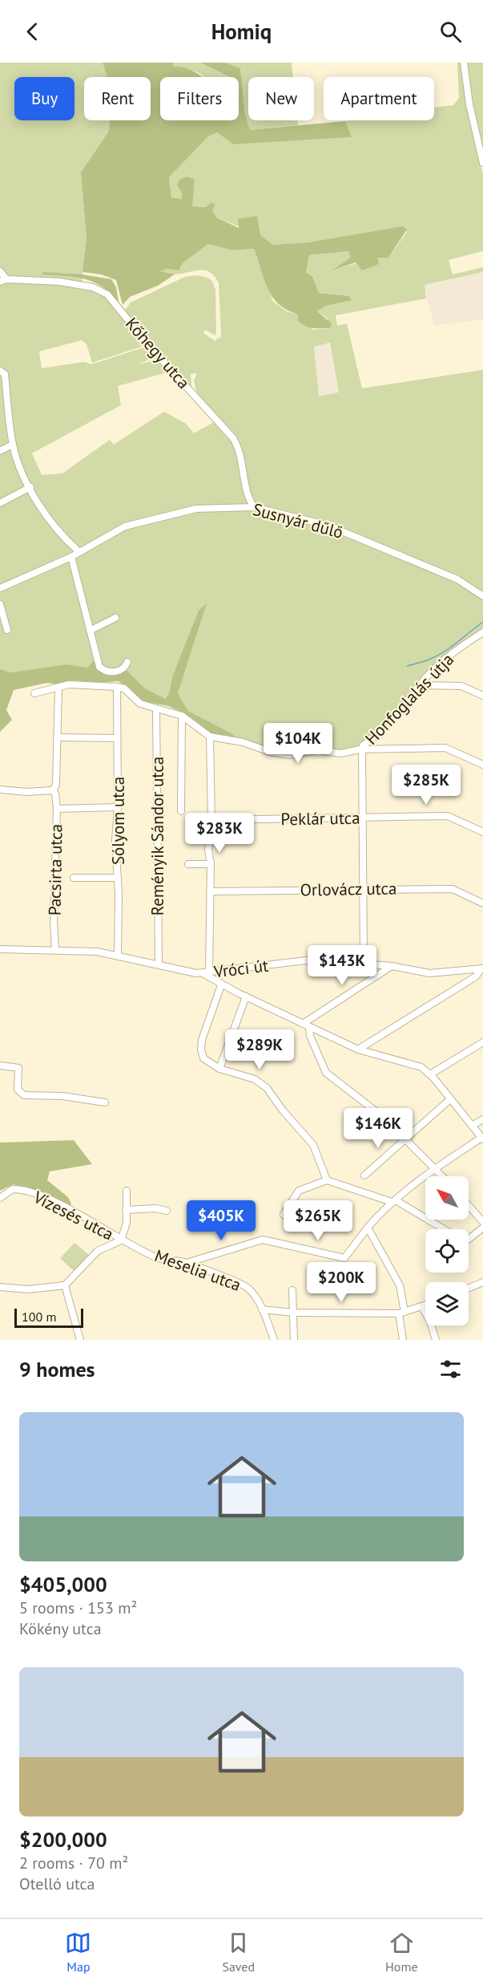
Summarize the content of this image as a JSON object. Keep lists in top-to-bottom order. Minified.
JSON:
{"streets":{"street":["Kőhegy utca","Susnyár dűlő","Honfoglalás útja","Peklár utca","Sólyom utca","Reményik Sándor utca","Pacsirta utca","Orlovácz utca","Vróci út","Vízesés utca","Meselia utca"]},"crossings":[["Kőhegy utca","Susnyár dűlő"],["Honfoglalás útja","Sólyom utca"],["Honfoglalás útja","Reményik Sándor utca"],["Sólyom utca","Vróci út"],["Reményik Sándor utca","Vróci út"],["Pacsirta utca","Vróci út"],["Vízesés utca","Meselia utca"]],"scale_bar":"100 m","north":"top left","page":{"header":"Homiq","chip":["Buy","Rent","Filters","New","Apartment"],"price":["$104K","$285K","$283K","$143K","$289K","$146K","$405K","$265K","$200K"],"scale":"100 m","heading":"9 homes","list":[{"name":"$405,000","note":"5 rooms · 153 m² · Kökény utca"},{"name":"$200,000","note":"2 rooms · 70 m² · Otelló utca"}],"tabs":["Map","Saved","Home"]}}
